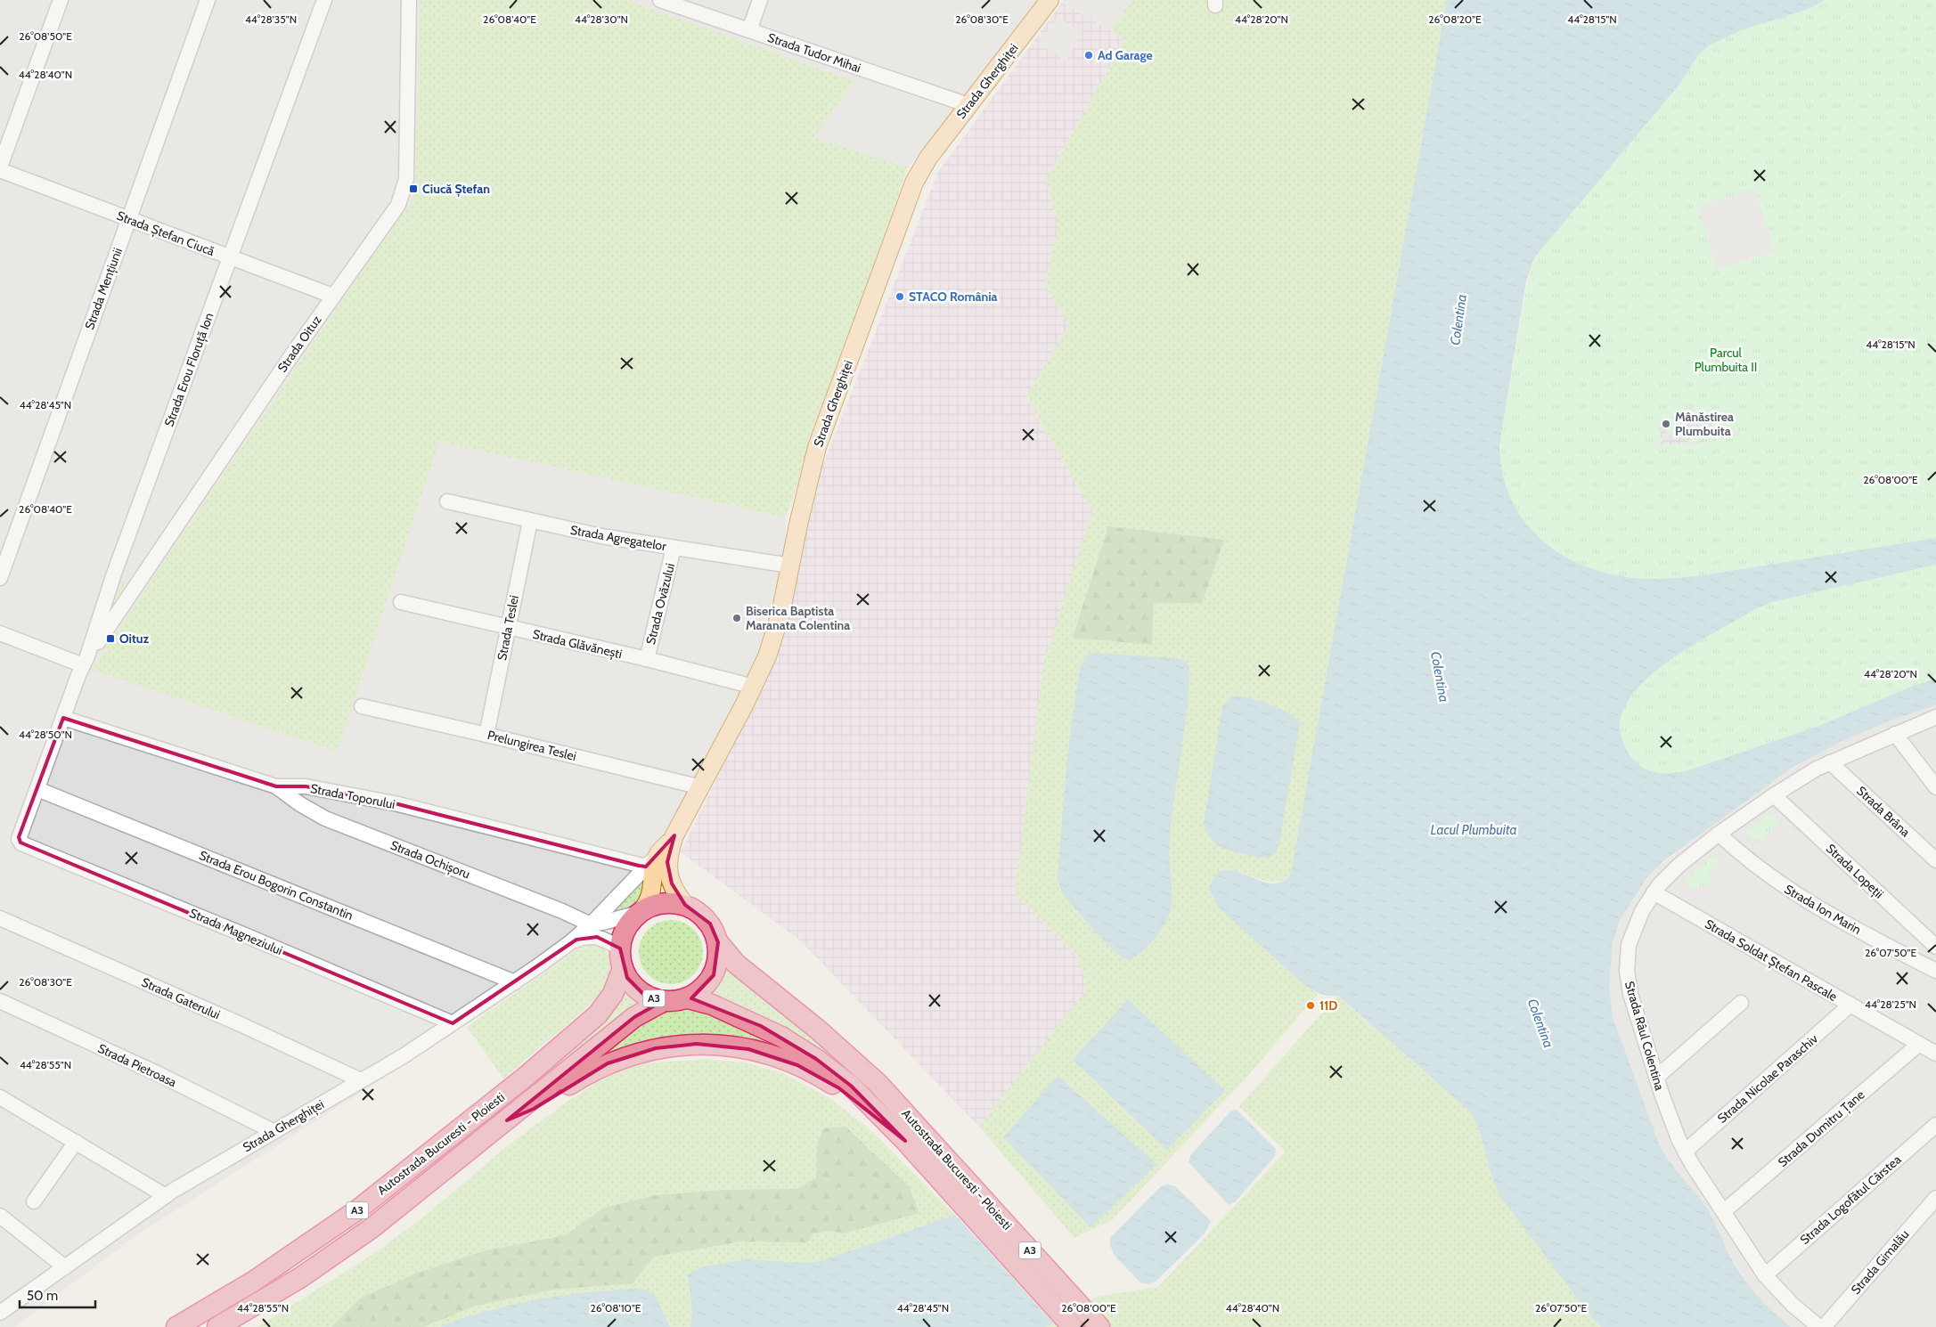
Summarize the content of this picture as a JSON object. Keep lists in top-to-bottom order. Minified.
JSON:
{"streets":{"highway":["A3","Autostrada Bucuresti - Ploiesti"],"main road":["Strada Gherghiței"],"street":["Strada Tudor Mihai","Strada Ștefan Ciucă","Strada Mențiunii","Strada Oituz","Strada Erou Floruță Ion","Strada Agregatelor","Strada Ovăzului","Strada Teslei","Strada Glăvănești","Prelungirea Teslei","Strada Toporului","Strada Brâna","Strada Ochișoru","Strada Lopeții","Strada Erou Bogorin Constantin","Strada Ion Marin","Strada Magneziului","Strada Soldat Ștefan Pascale","Strada Gaterului","Strada Râul Colentina","Strada Pietroasa","Strada Nicolae Paraschiv","Strada Dumitru Țane","Strada Logofătul Cârstea","Strada Gimalău"]},"crossings":[["Strada Tudor Mihai","Strada Gherghiței"],["Strada Gherghiței","Strada Agregatelor"],["Strada Gherghiței","Strada Glăvănești"],["Strada Gherghiței","Prelungirea Teslei"],["Strada Gherghiței","Strada Toporului"],["Strada Gherghiței","Strada Ochișoru"],["Strada Gherghiței","Strada Erou Bogorin Constantin"],["Strada Gherghiței","Strada Magneziului"],["Strada Gherghiței","Strada Gaterului"],["Strada Gherghiței","A3"],["Strada Gherghiței","Strada Pietroasa"],["Strada Gherghiței","Autostrada Bucuresti - Ploiesti"],["Strada Ștefan Ciucă","Strada Mențiunii"],["Strada Ștefan Ciucă","Strada Oituz"],["Strada Ștefan Ciucă","Strada Erou Floruță Ion"],["Strada Oituz","Strada Erou Floruță Ion"],["Strada Agregatelor","Strada Ovăzului"],["Strada Agregatelor","Strada Teslei"],["Strada Ovăzului","Strada Glăvănești"],["Strada Teslei","Strada Glăvănești"],["Strada Teslei","Prelungirea Teslei"],["Strada Toporului","Strada Ochișoru"],["Strada Brâna","Strada Râul Colentina"],["Strada Lopeții","Strada Râul Colentina"],["Strada Erou Bogorin Constantin","Strada Magneziului"],["Strada Ion Marin","Strada Râul Colentina"],["Strada Soldat Ștefan Pascale","Strada Râul Colentina"],["Strada Soldat Ștefan Pascale","Strada Nicolae Paraschiv"],["Strada Soldat Ștefan Pascale","Strada Dumitru Țane"],["A3","Autostrada Bucuresti - Ploiesti"],["Strada Râul Colentina","Strada Nicolae Paraschiv"],["Strada Râul Colentina","Strada Dumitru Țane"],["Strada Râul Colentina","Strada Logofătul Cârstea"]],"water":["Colentina","Lacul Plumbuita"],"parks":["Parcul Plumbuita II"],"places":{"other":["Ad Garage","STACO România","Mânăstirea Plumbuita","Biserica Baptista Maranata Colentina","11D"],"transit":["Ciucă Ștefan","Oituz"]},"scale_bar":"50 m","coordinates":["44°28'35\"N","26°08'40\"E","44°28'30\"N","26°08'30\"E","44°28'20\"N","26°08'20\"E","44°28'15\"N","26°08'50\"E","44°28'40\"N","44°28'45\"N","26°08'00\"E","44°28'50\"N","26°07'50\"E","44°28'25\"N","44°28'55\"N","26°08'10\"E"]}
